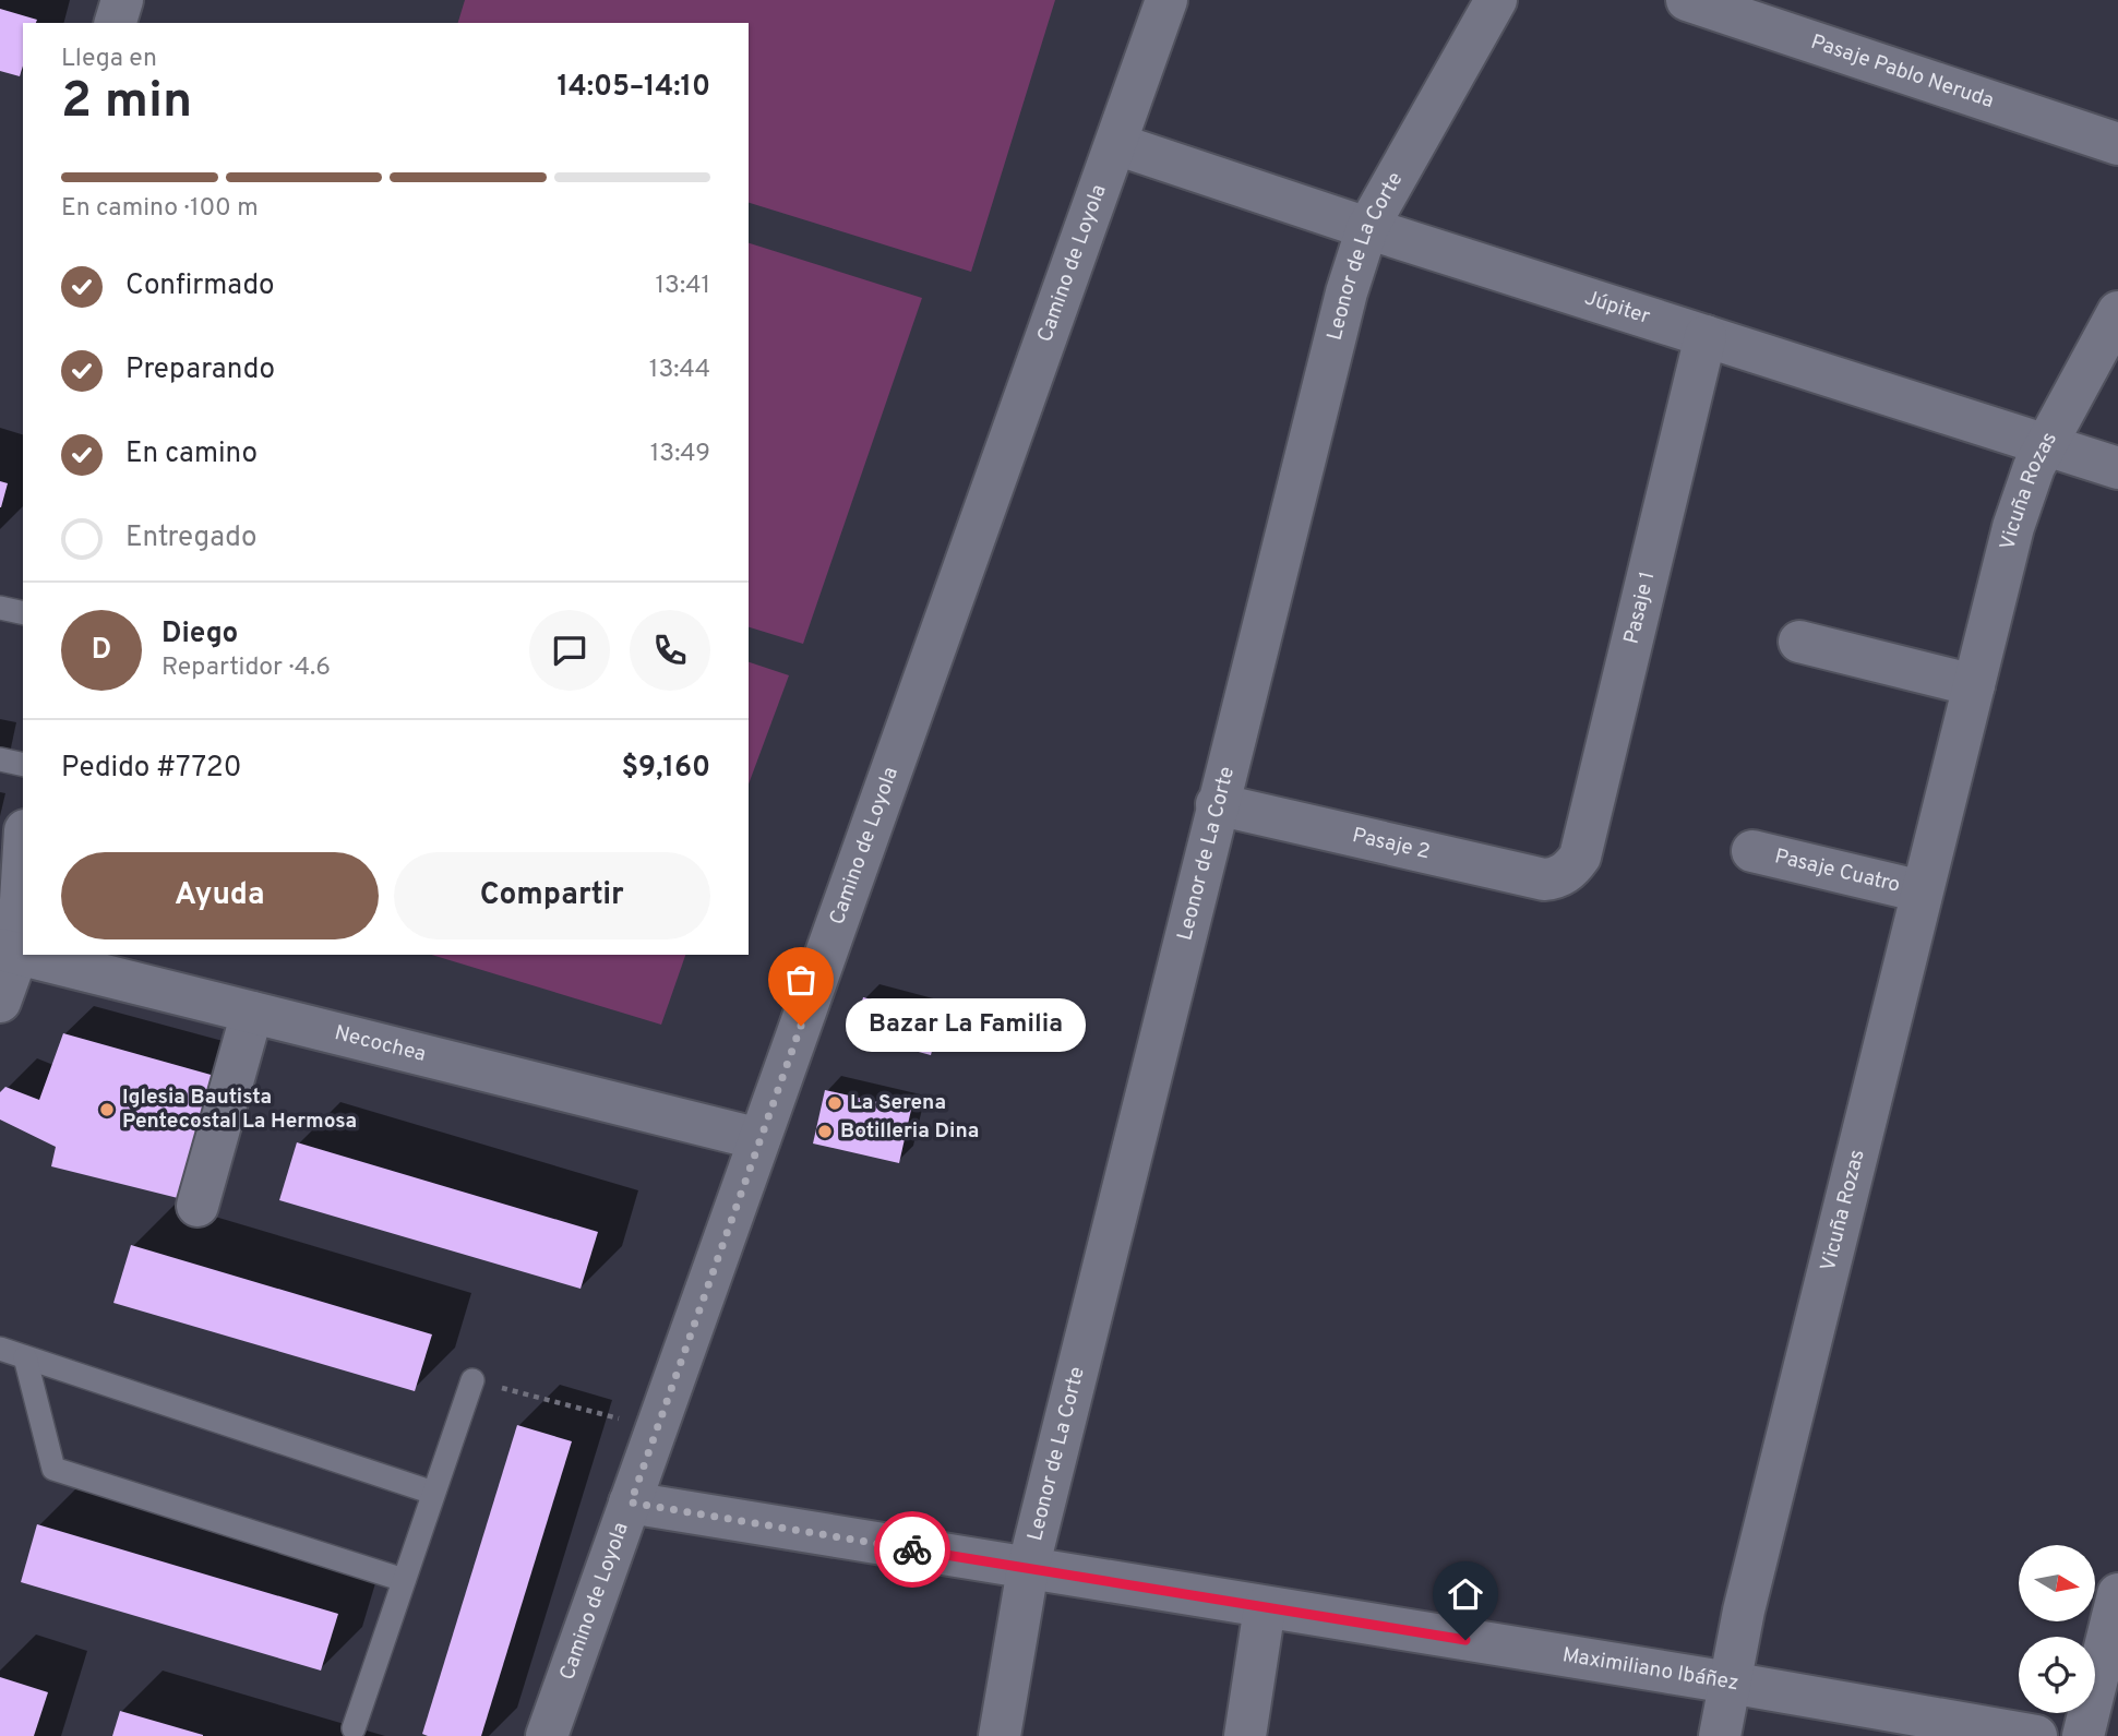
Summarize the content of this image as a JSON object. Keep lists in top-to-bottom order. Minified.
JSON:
{"streets":{"street":["Pasaje Pablo Neruda","Leonor de La Corte","Camino de Loyola","Júpiter","Vicuña Rozas","Pasaje 1","Pasaje 2","Pasaje Cuatro","Necochea","Maximiliano Ibáñez"]},"crossings":[["Leonor de La Corte","Júpiter"],["Leonor de La Corte","Pasaje 2"],["Leonor de La Corte","Maximiliano Ibáñez"],["Camino de Loyola","Júpiter"],["Camino de Loyola","Necochea"],["Camino de Loyola","Maximiliano Ibáñez"],["Júpiter","Vicuña Rozas"],["Júpiter","Pasaje 1"],["Vicuña Rozas","Pasaje Cuatro"],["Vicuña Rozas","Maximiliano Ibáñez"],["Pasaje 1","Pasaje 2"]],"places":["Bazar La Familia","La Serena","Iglesia Bautista Pentecostal La Hermosa","Botilleria Dina"],"north":"right","page":{"heading":["2 min","Llega en","14:05–14:10"],"panel":["Diego","Repartidor · 4.6","Pedido #7720","$9,160"],"bar":"En camino · 100 m","list":[["Confirmado","13:41"],["Preparando","13:44"],["En camino","13:49"],"Entregado"],"round":"D","buttons":["Ayuda","Compartir"],"bubble":"Bazar La Familia"}}
